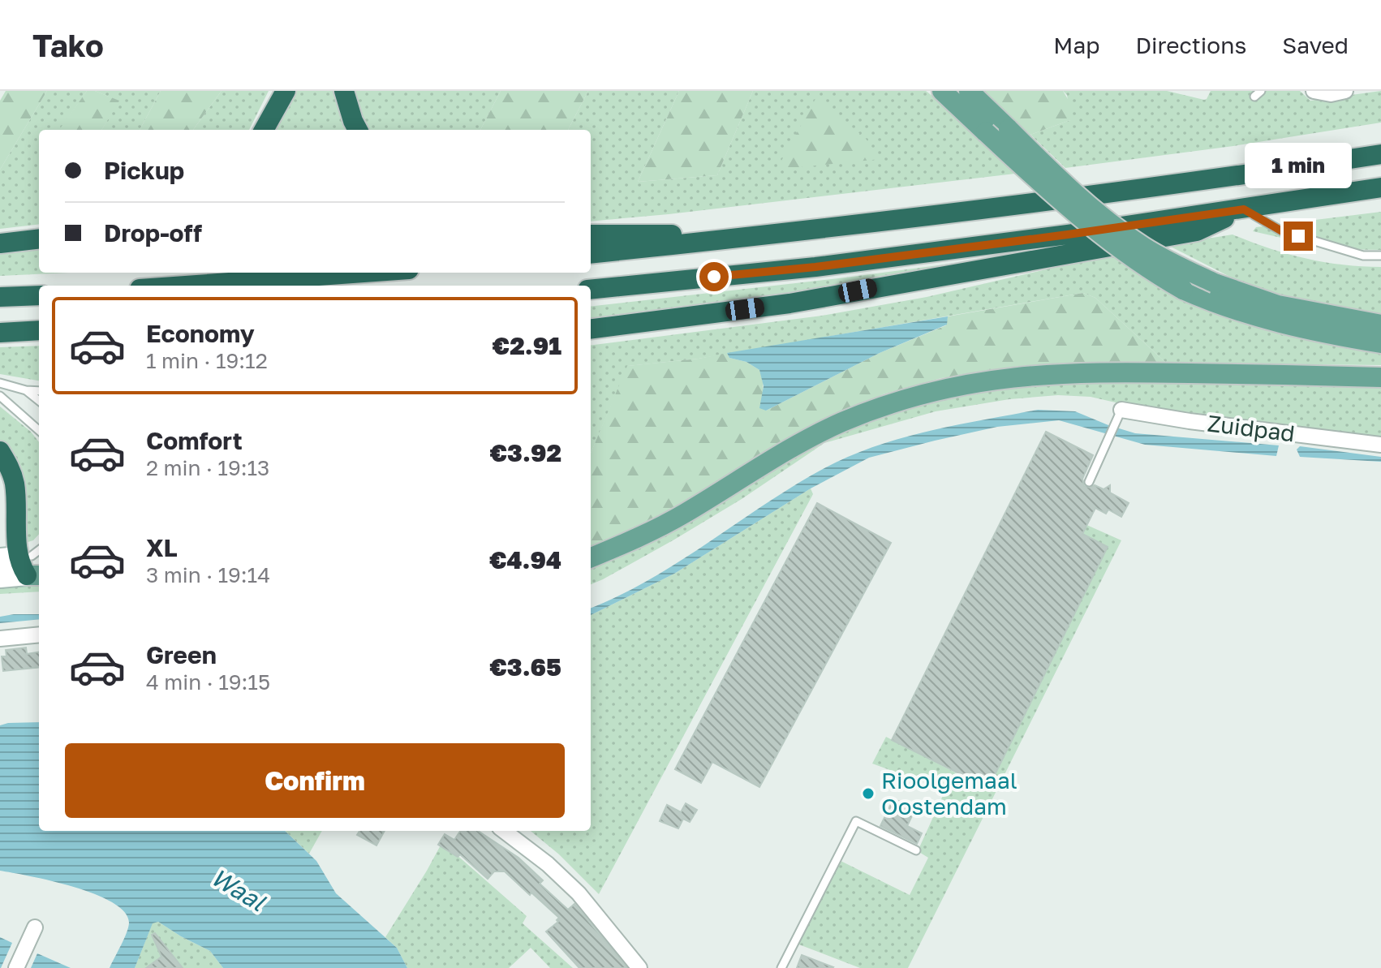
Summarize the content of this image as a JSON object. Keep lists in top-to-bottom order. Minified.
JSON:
{"streets":{"street":["Zuidpad"]},"water":["Waal"],"places":["Rioolgemaal Oostendam"],"page":{"header":"Tako","nav":["Map","Directions","Saved"],"banner":["Pickup","Drop-off"],"bubble":"1 min","list":[{"name":"Economy","note":"1 min · 19:12","value":"€2.91"},{"name":"Comfort","note":"2 min · 19:13","value":"€3.92"},{"name":"XL","note":"3 min · 19:14","value":"€4.94"},{"name":"Green","note":"4 min · 19:15","value":"€3.65"}],"buttons":"Confirm"}}
